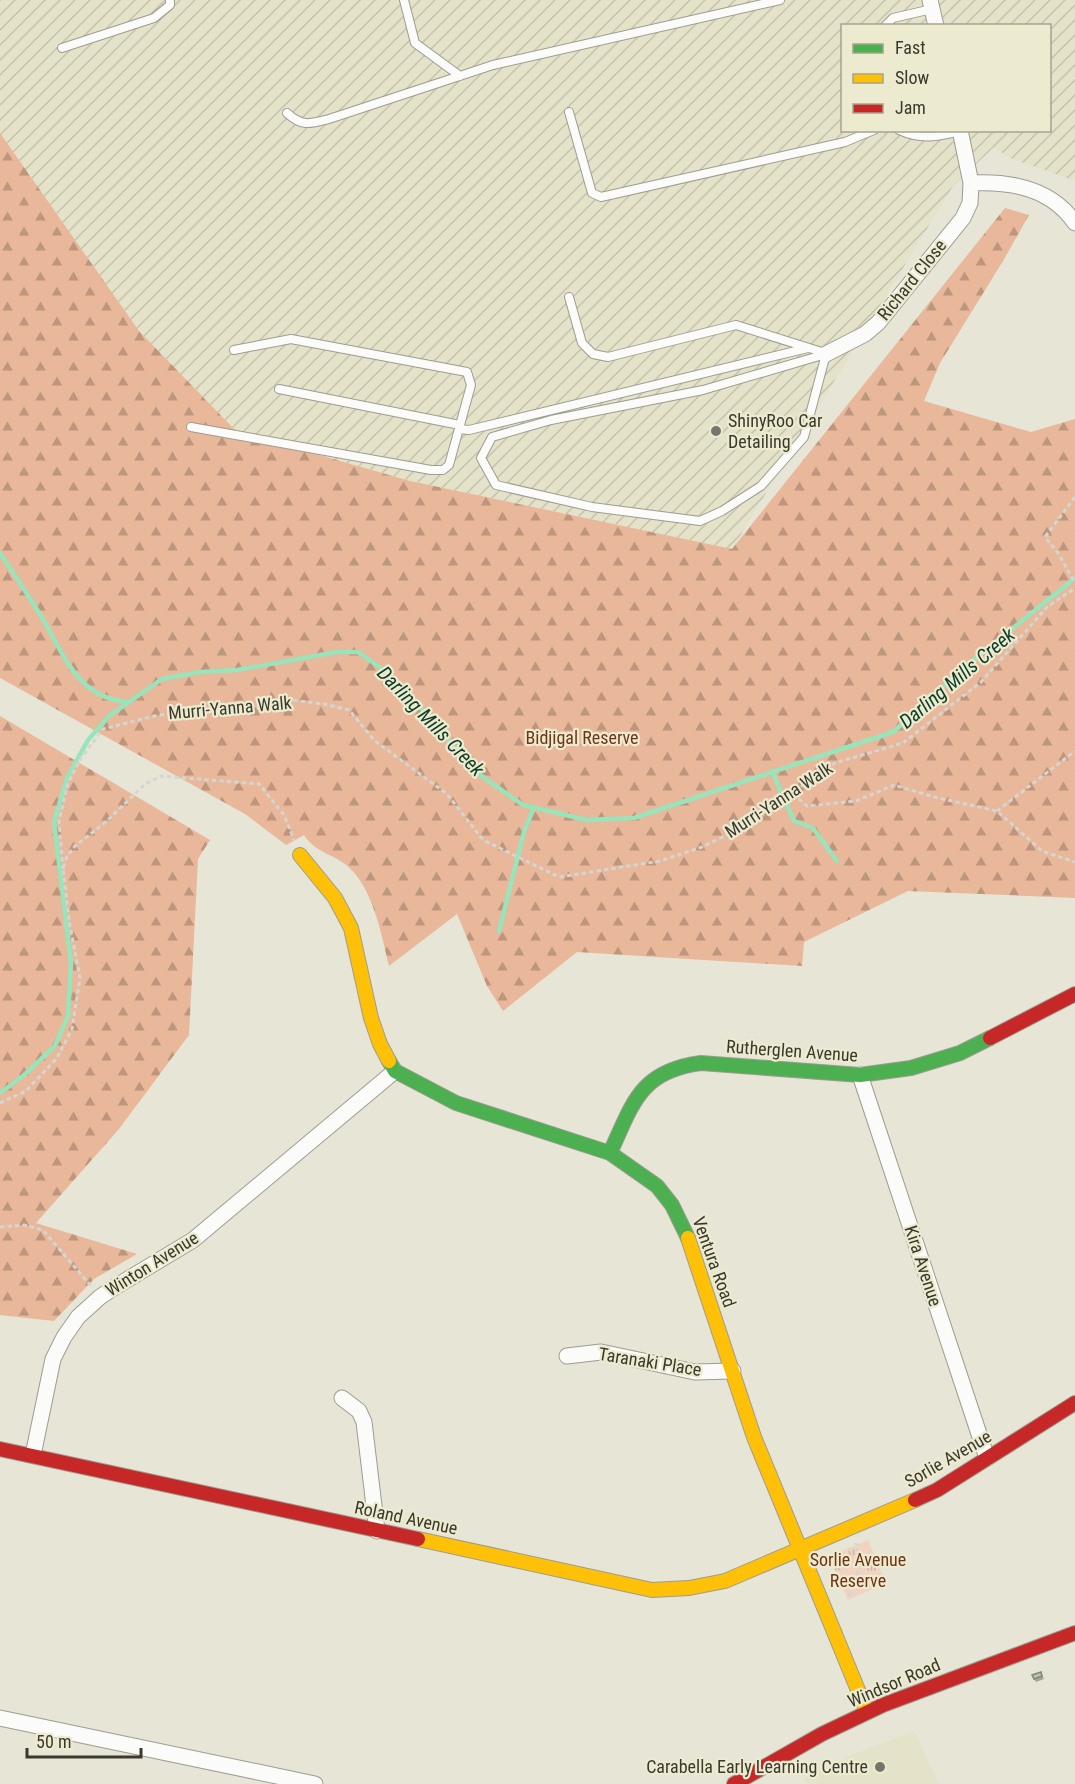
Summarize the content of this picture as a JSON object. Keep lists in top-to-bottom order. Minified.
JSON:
{"streets":{"street":["Richard Close","Rutherglen Avenue","Ventura Road","Winton Avenue","Kira Avenue","Taranaki Place","Sorlie Avenue","Roland Avenue","Windsor Road"],"path":["Murri-Yanna Walk"]},"crossings":[["Rutherglen Avenue","Ventura Road"],["Rutherglen Avenue","Kira Avenue"],["Ventura Road","Winton Avenue"],["Ventura Road","Taranaki Place"],["Ventura Road","Sorlie Avenue"],["Ventura Road","Roland Avenue"],["Ventura Road","Windsor Road"],["Winton Avenue","Roland Avenue"],["Kira Avenue","Sorlie Avenue"],["Sorlie Avenue","Roland Avenue"]],"water":["Darling Mills Creek"],"parks":["Bidjigal Reserve","Sorlie Avenue Reserve"],"places":["ShinyRoo Car Detailing","Carabella Early Learning Centre"],"legend":["Fast","Slow","Jam"],"scale_bar":"50 m"}
